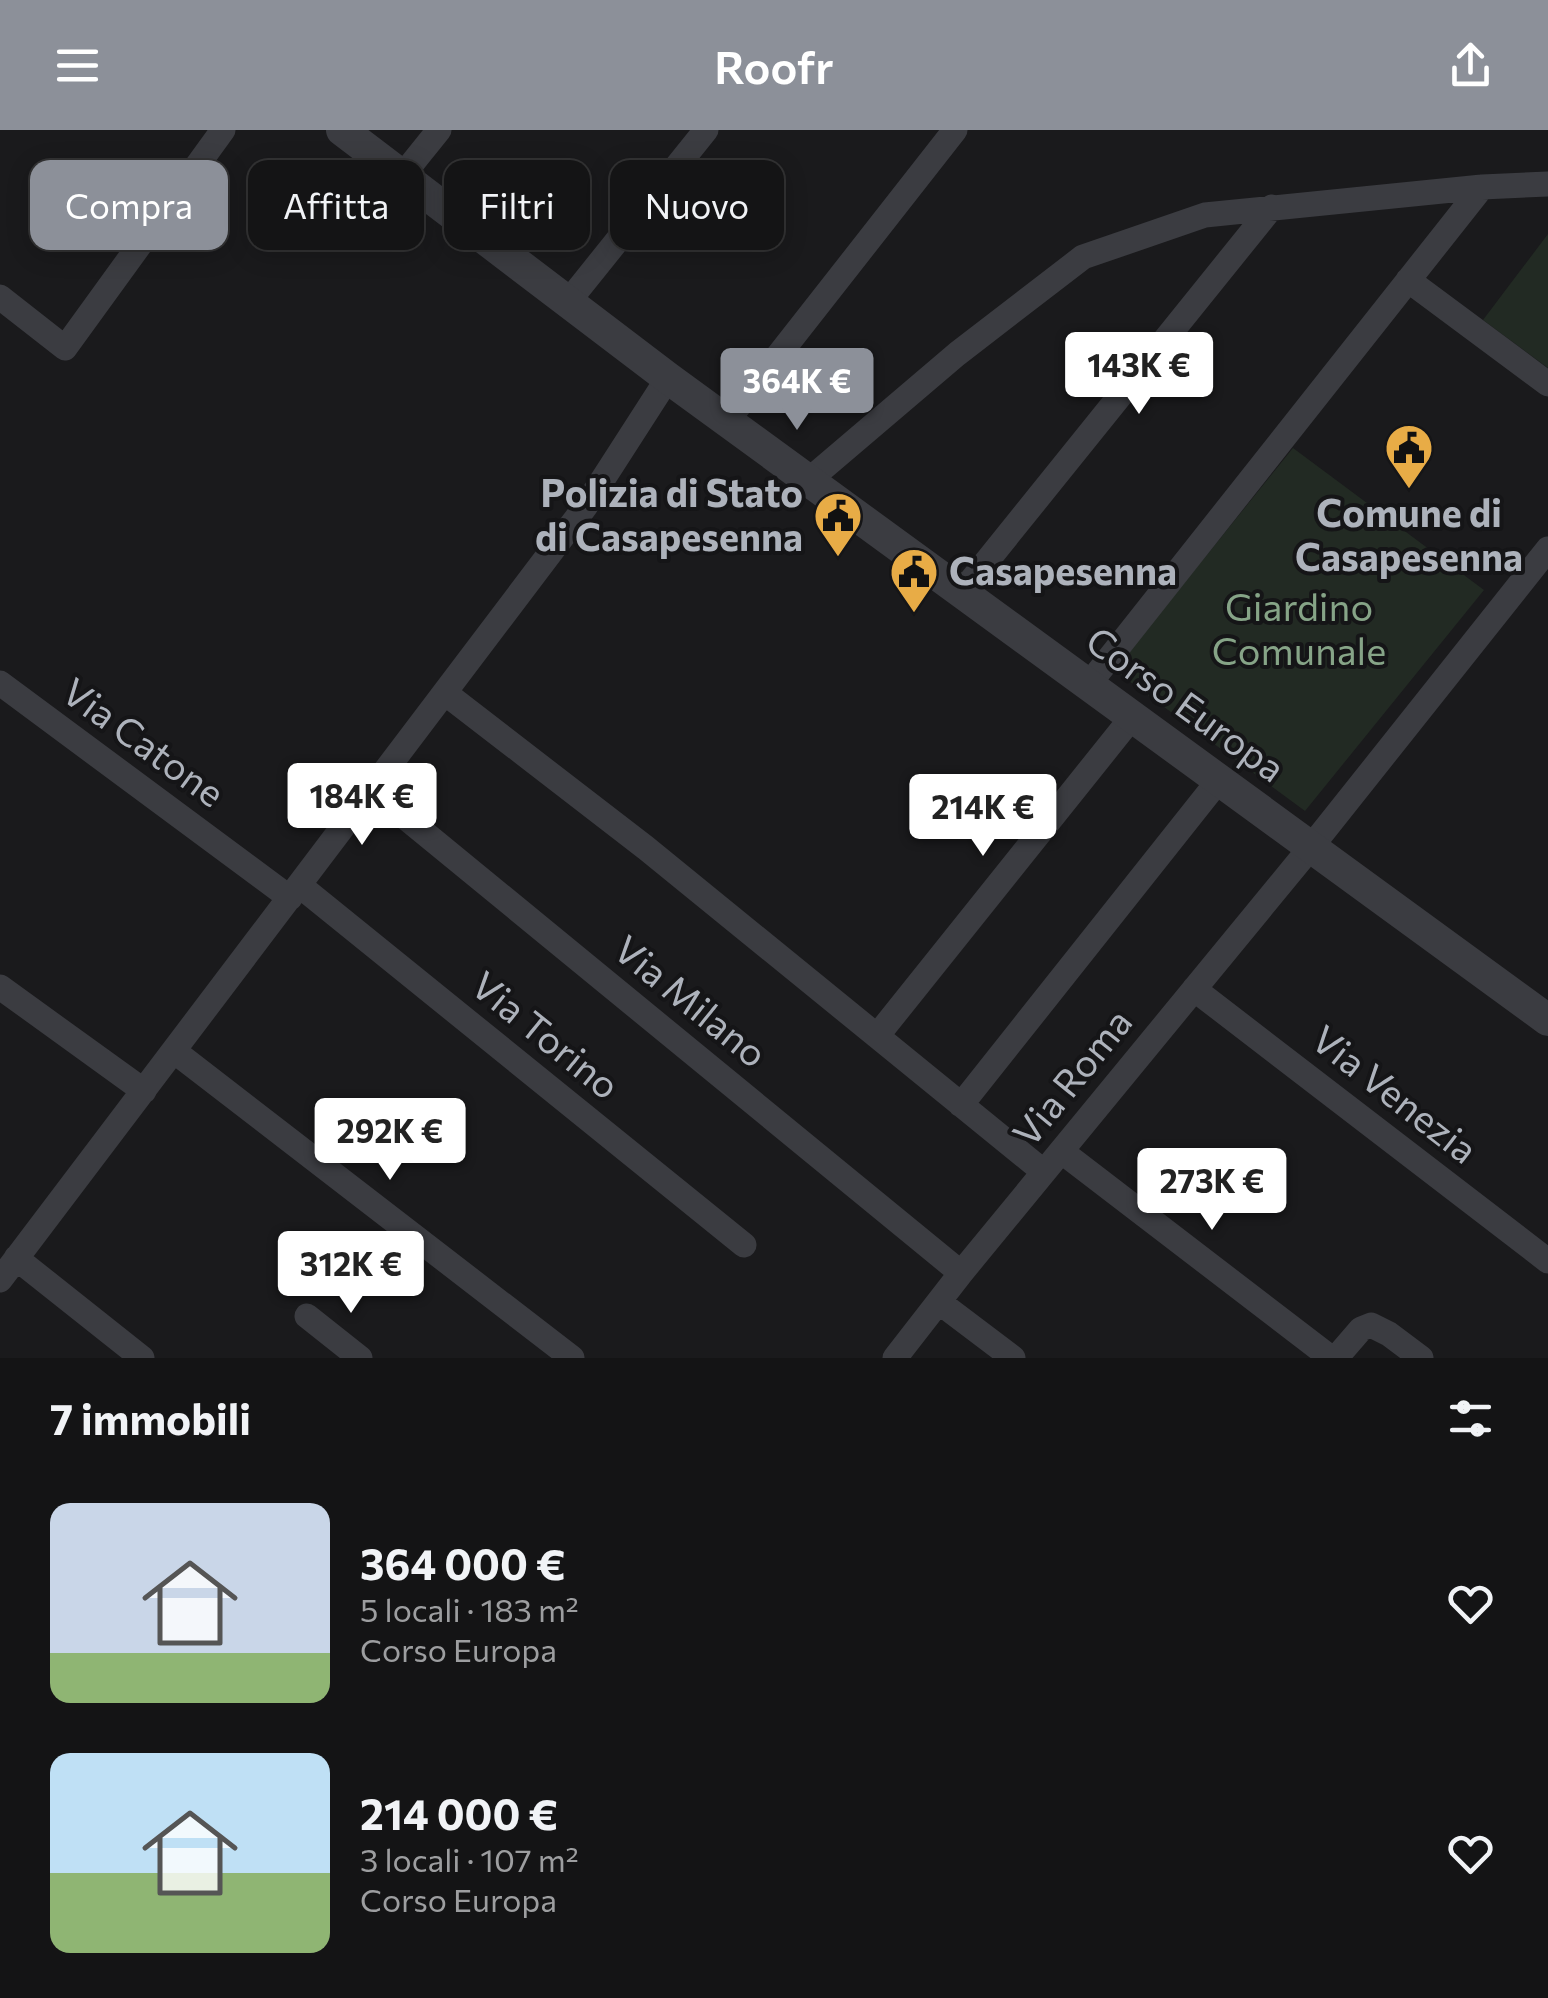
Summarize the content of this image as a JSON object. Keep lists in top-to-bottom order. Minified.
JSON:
{"streets":{"street":["Corso Europa","Via Catone","Via Milano","Via Torino","Via Roma","Via Venezia"]},"crossings":[["Corso Europa","Via Roma"],["Via Catone","Via Torino"],["Via Milano","Via Roma"],["Via Roma","Via Venezia"]],"parks":["Giardino Comunale"],"places":{"public building":["Comune di Casapesenna","Polizia di Stato di Casapesenna","Casapesenna"]},"page":{"header":"Roofr","chip":["Compra","Affitta","Filtri","Nuovo"],"price":["143K €","364K €","184K €","214K €","292K €","273K €","312K €"],"heading":"7 immobili","list":[{"name":"364 000 €","note":"5 locali · 183 m² · Corso Europa"},{"name":"214 000 €","note":"3 locali · 107 m² · Corso Europa"}]}}
